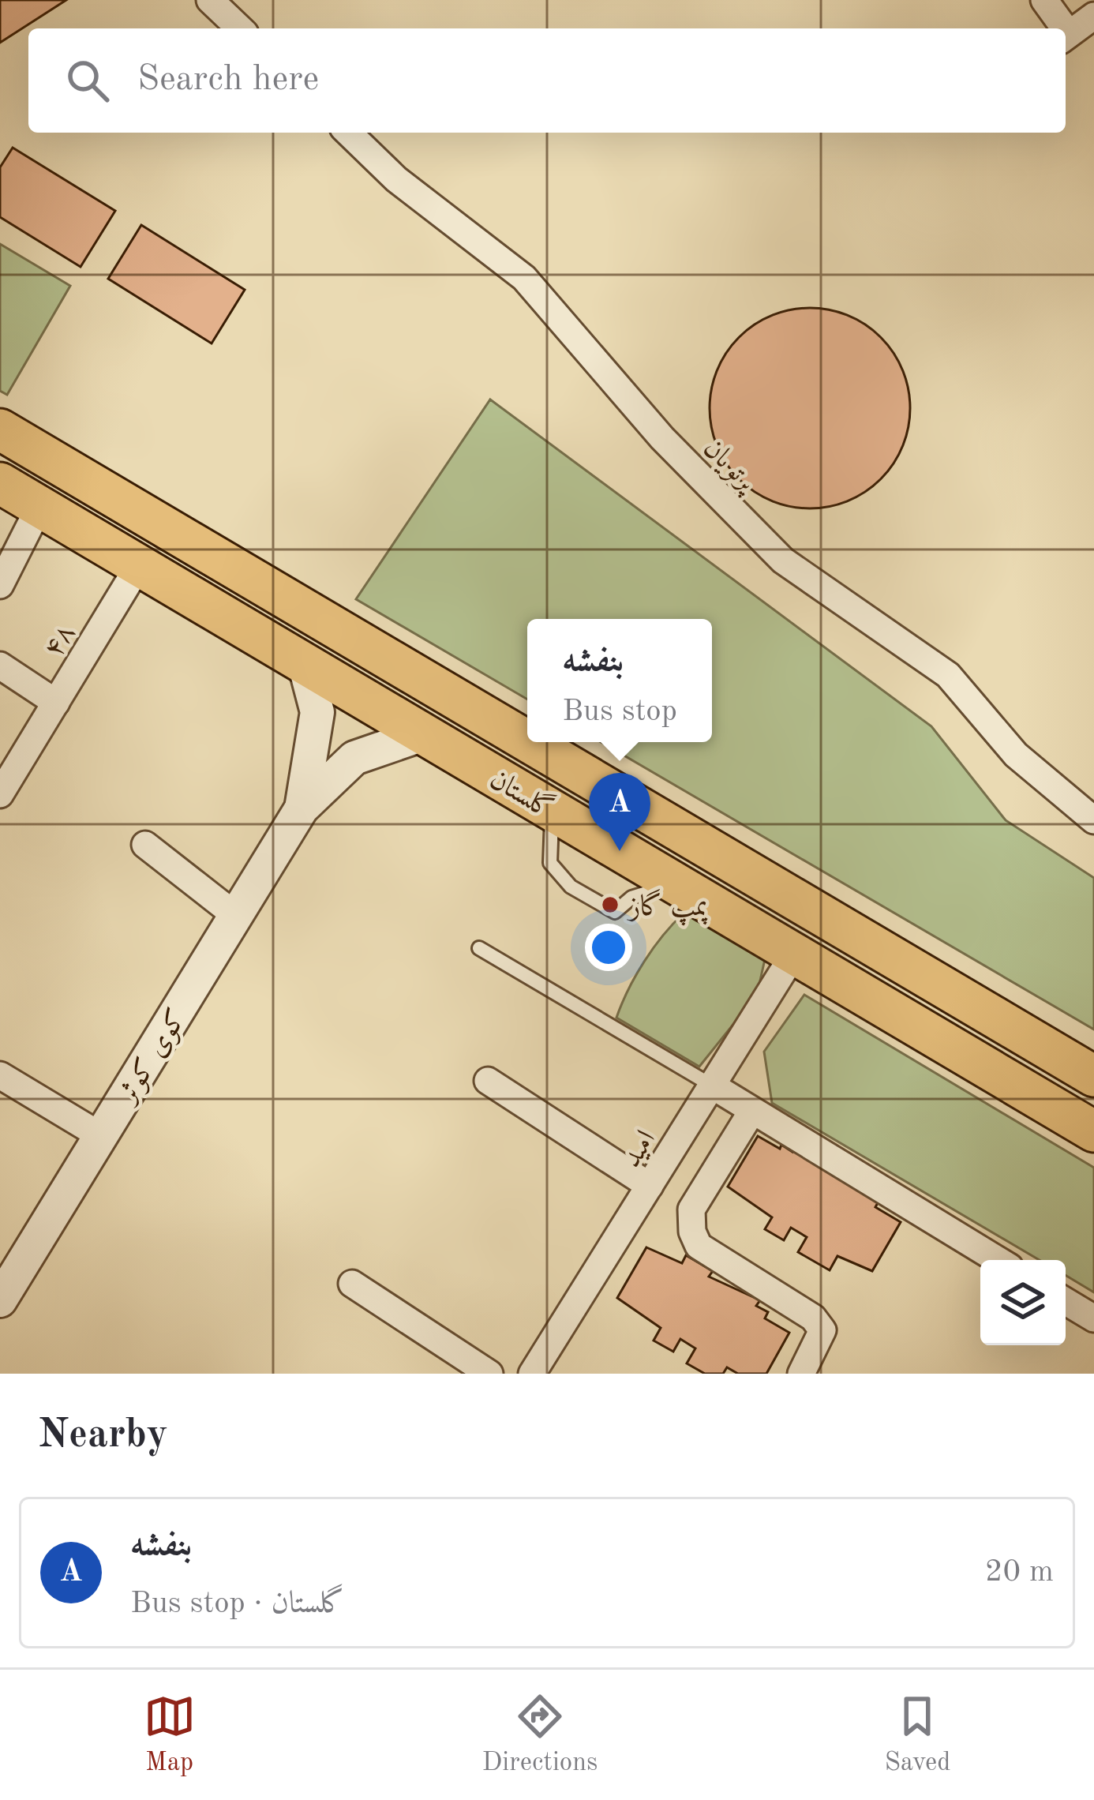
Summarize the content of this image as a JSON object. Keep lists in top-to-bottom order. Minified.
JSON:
{"streets":{"main road":["گلستان"],"street":["پرتویان","۴۸","کوی کوثر","امید"]},"crossings":[["۴۸","گلستان"],["گلستان","امید"]],"places":["پمپ گاز"],"page":{"search":"Search here","popup":["بنفشه","Bus stop"],"pins":"A","heading":"Nearby","list":[{"mark":"A","name":"بنفشه","note":"Bus stop · گلستان","value":"20 m"}],"nav":["Map","Directions","Saved"]}}
